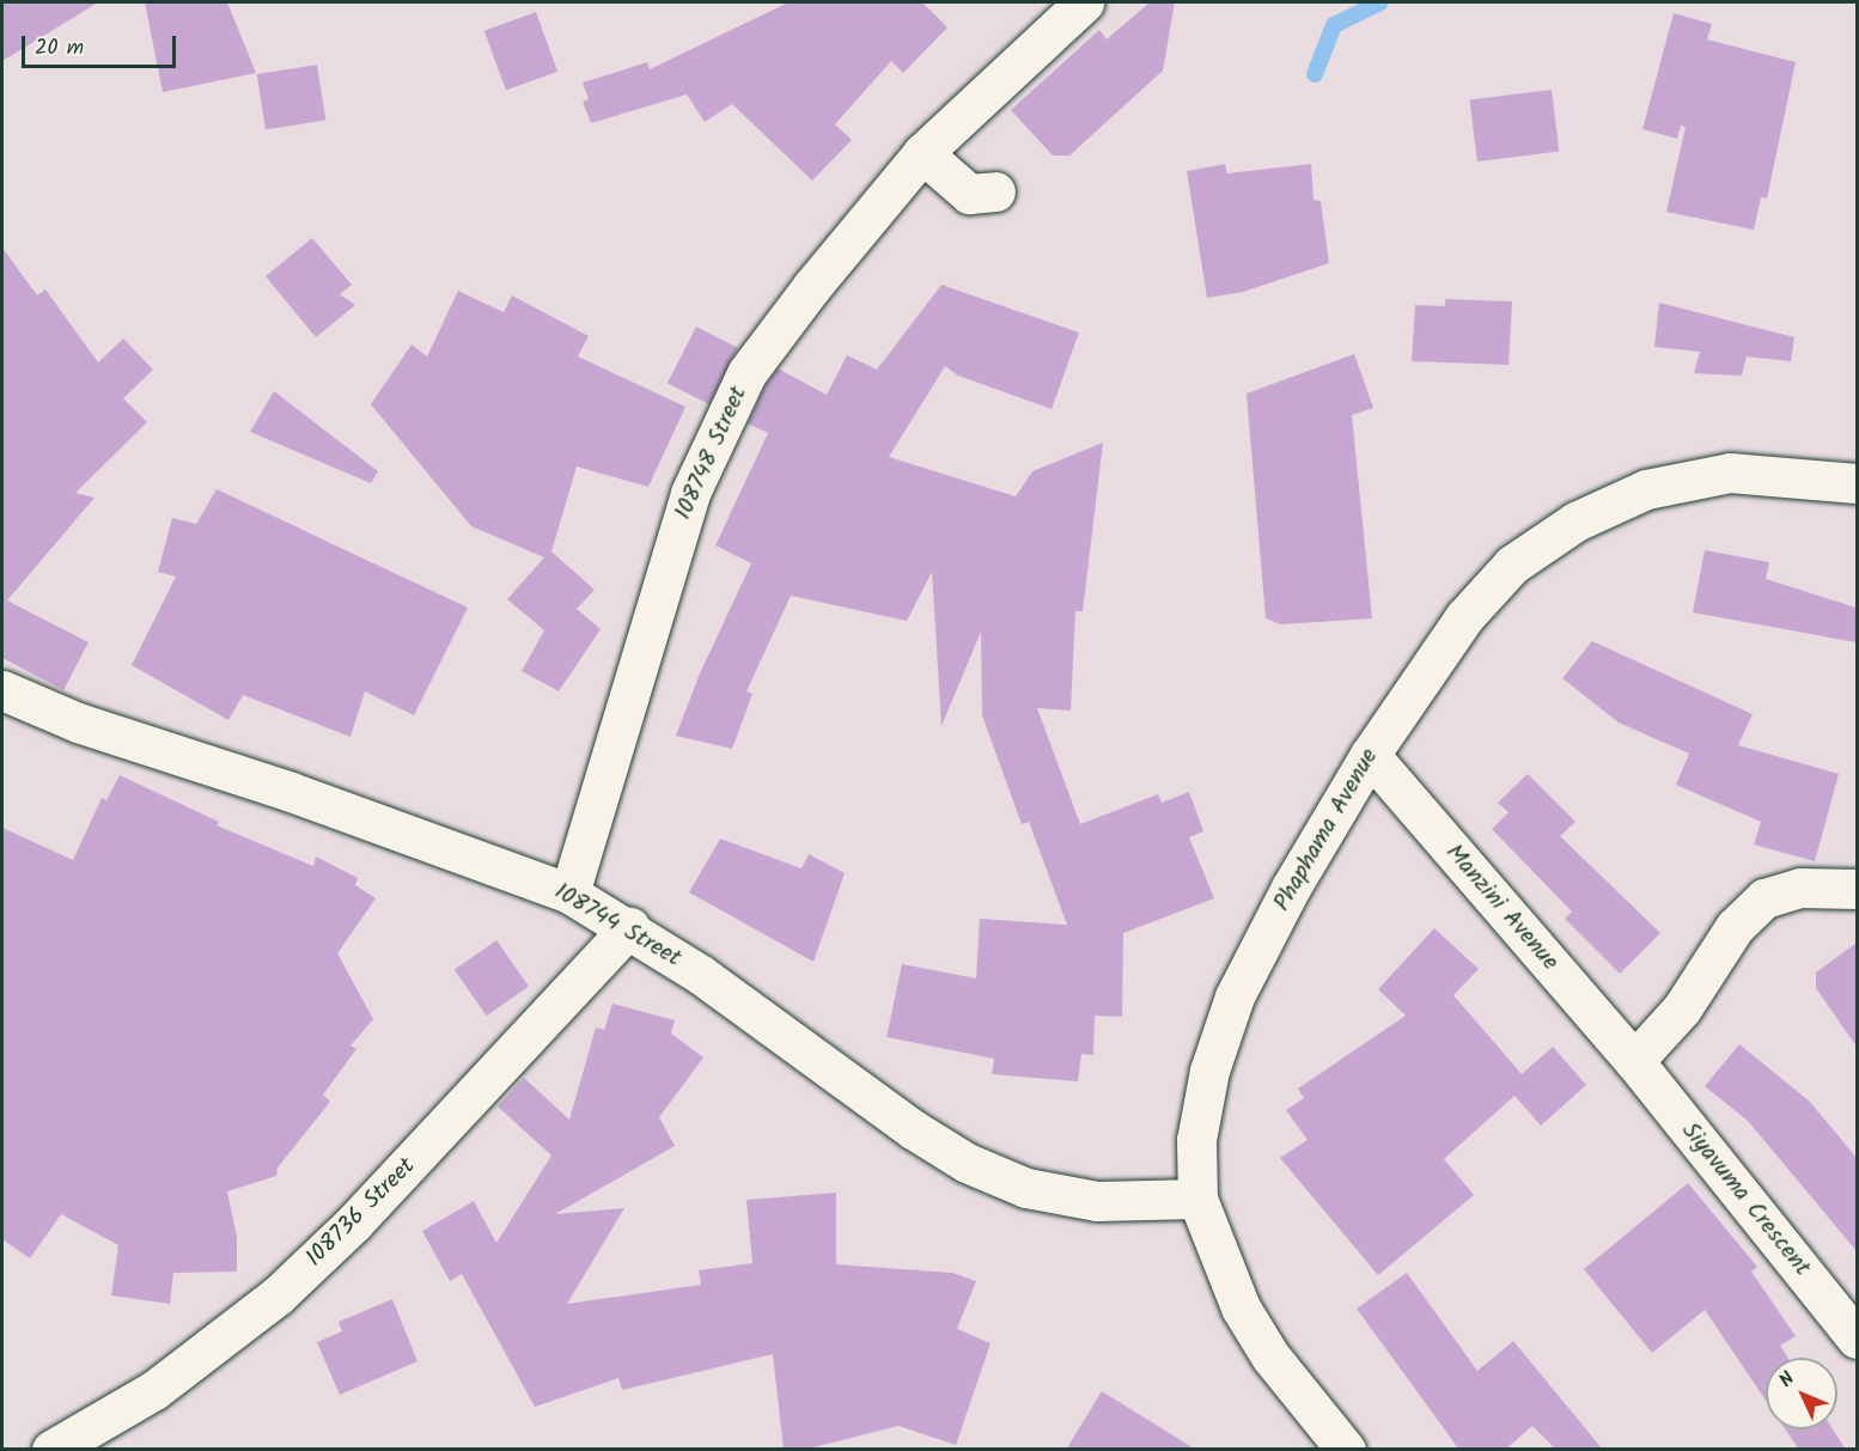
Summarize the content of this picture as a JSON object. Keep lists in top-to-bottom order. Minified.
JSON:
{"streets":{"street":["108748 Street","Phaphama Avenue","Manzini Avenue","108744 Street","Siyavuma Crescent","108736 Street"]},"crossings":[["108748 Street","108744 Street"],["Phaphama Avenue","Manzini Avenue"],["Phaphama Avenue","108744 Street"],["Manzini Avenue","Siyavuma Crescent"],["108744 Street","108736 Street"]],"scale_bar":"20 m","north":"top left"}
